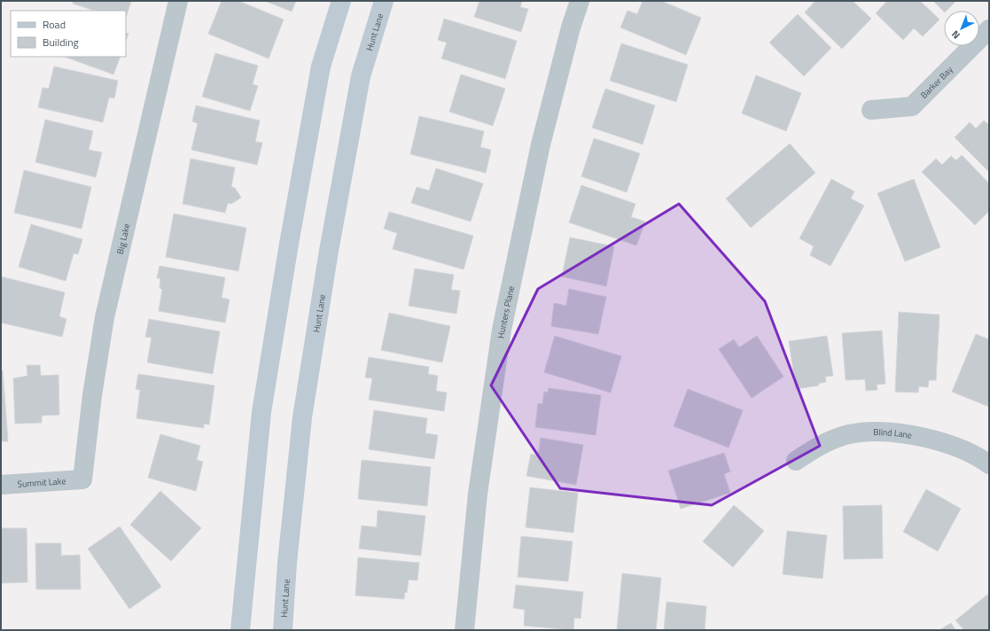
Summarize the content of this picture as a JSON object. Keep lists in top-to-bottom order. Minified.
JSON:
{"streets":{"main road":["Hunt Lane"],"street":["Barker Bay","Big Lake","Hunters Plane","Blind Lane","Summit Lake"]},"crossings":[["Big Lake","Summit Lake"]],"legend":["Road","Building"],"north":"bottom left"}
